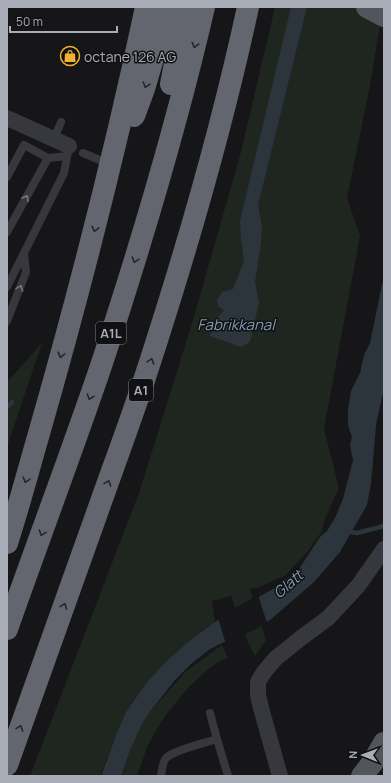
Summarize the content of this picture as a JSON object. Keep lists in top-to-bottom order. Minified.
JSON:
{"streets":{"highway":["A1L","A1"]},"water":["Fabrikkanal","Glatt"],"places":{"shop":["octane 126 AG"]},"scale_bar":"50 m","north":"left"}
